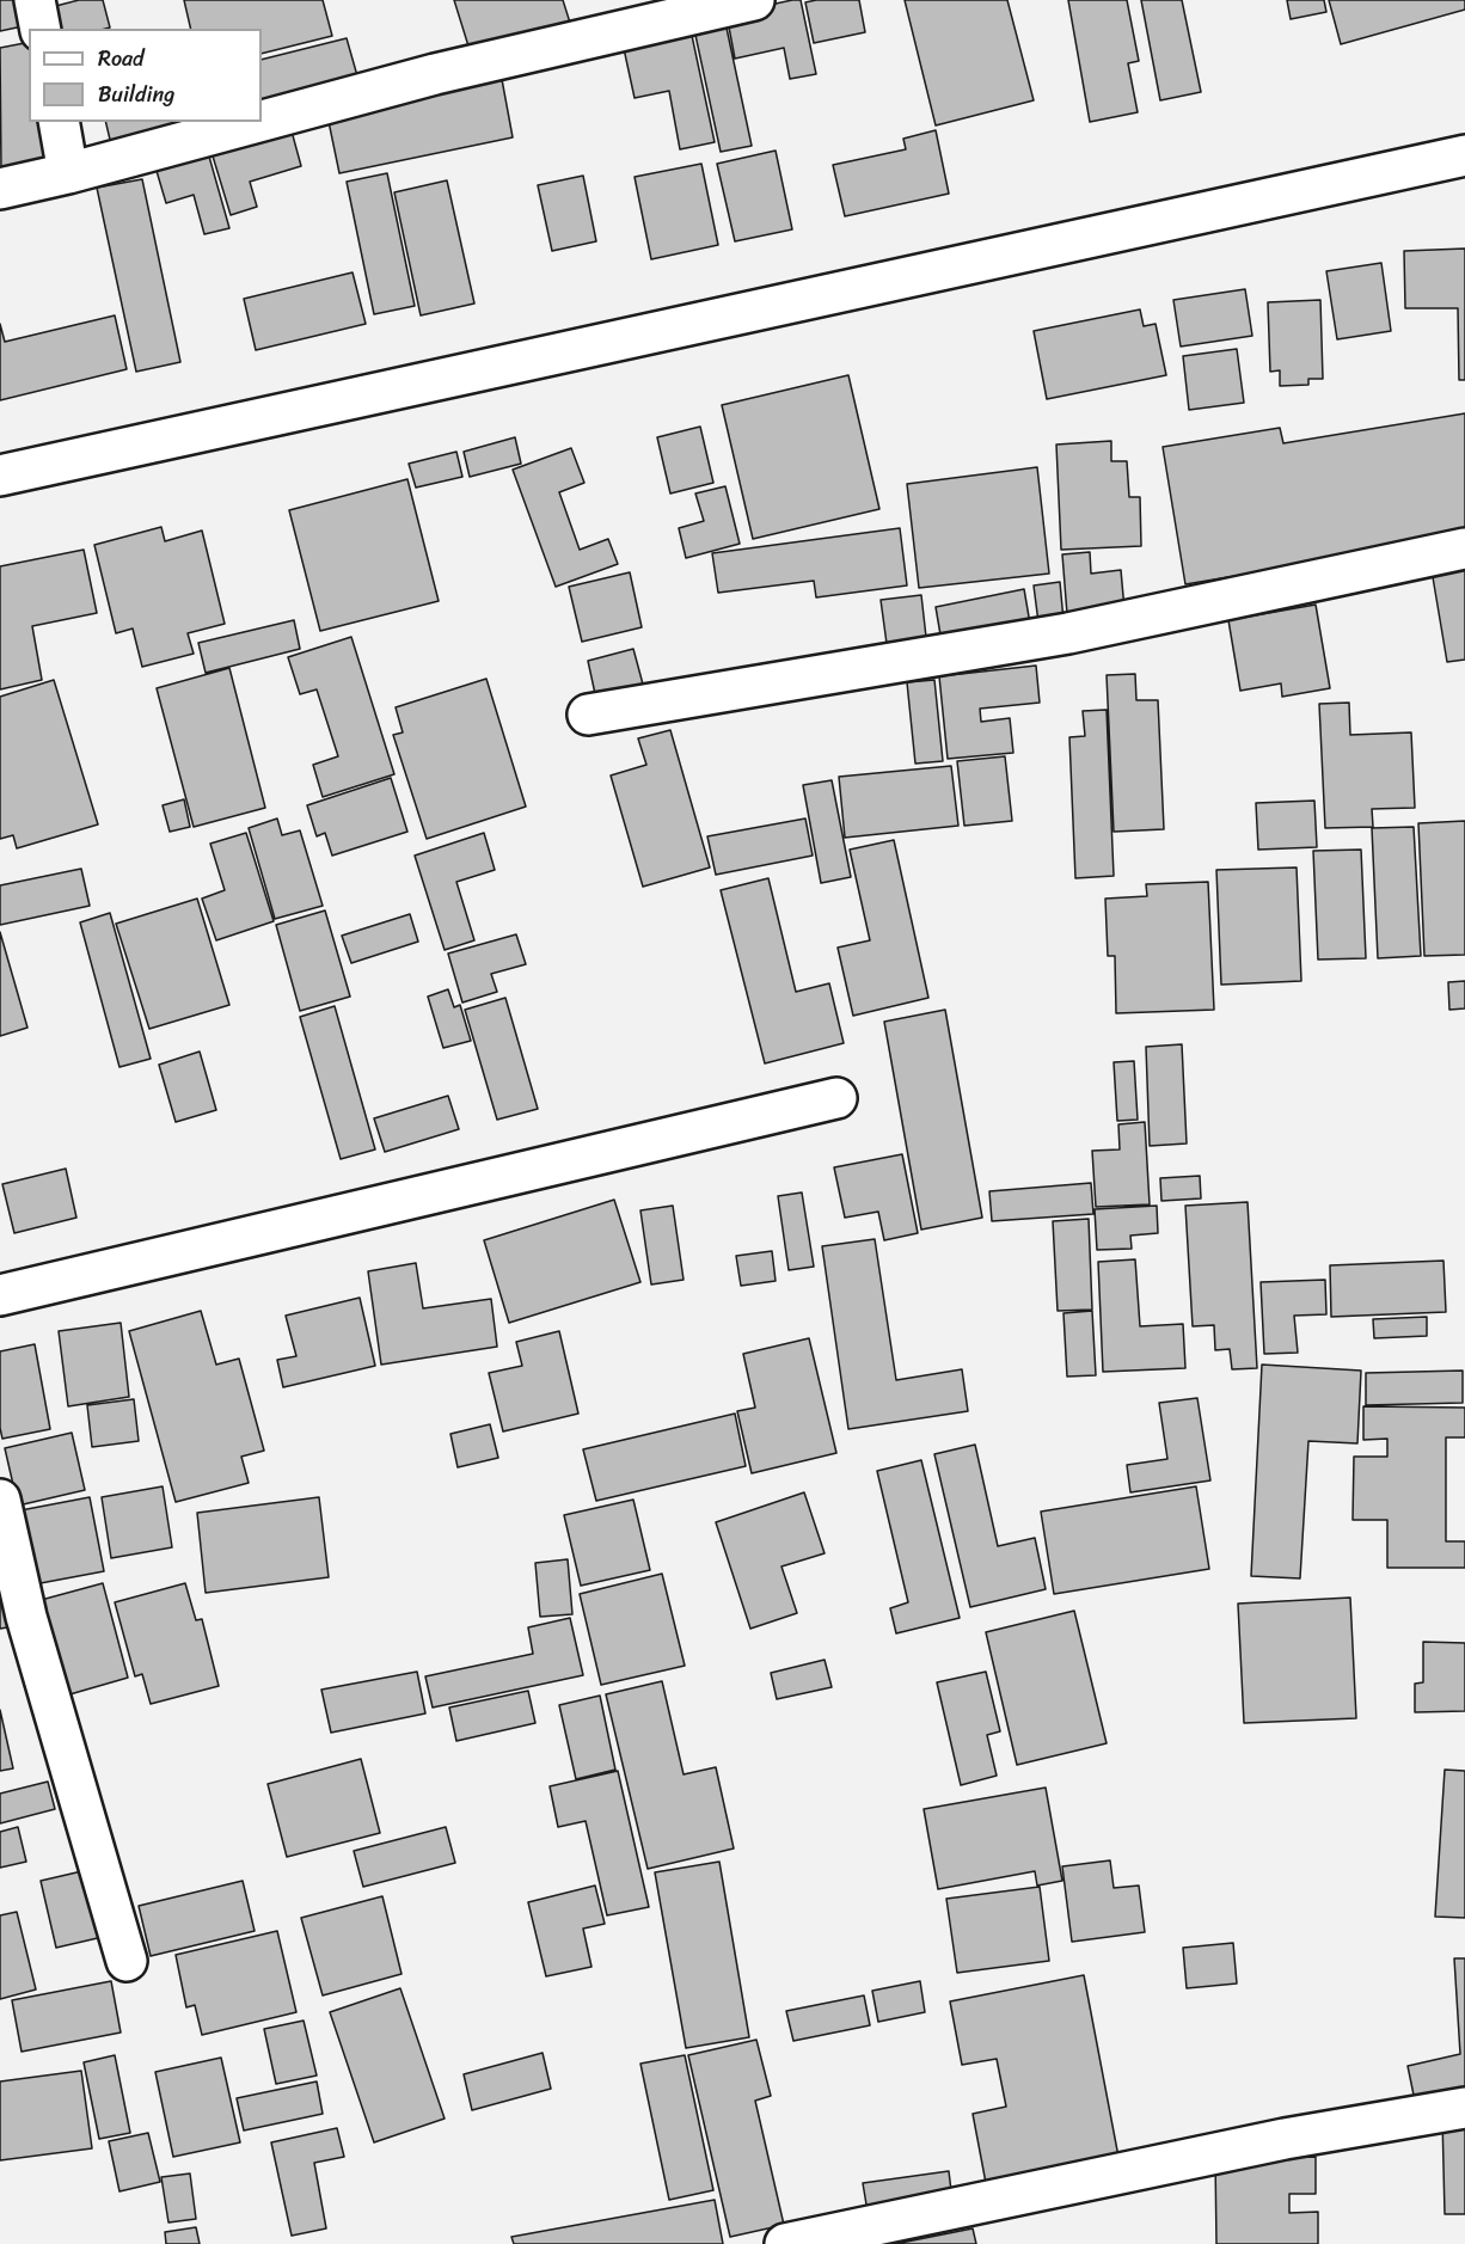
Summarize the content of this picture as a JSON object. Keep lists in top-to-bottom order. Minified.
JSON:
{"legend":["Road","Building"]}
